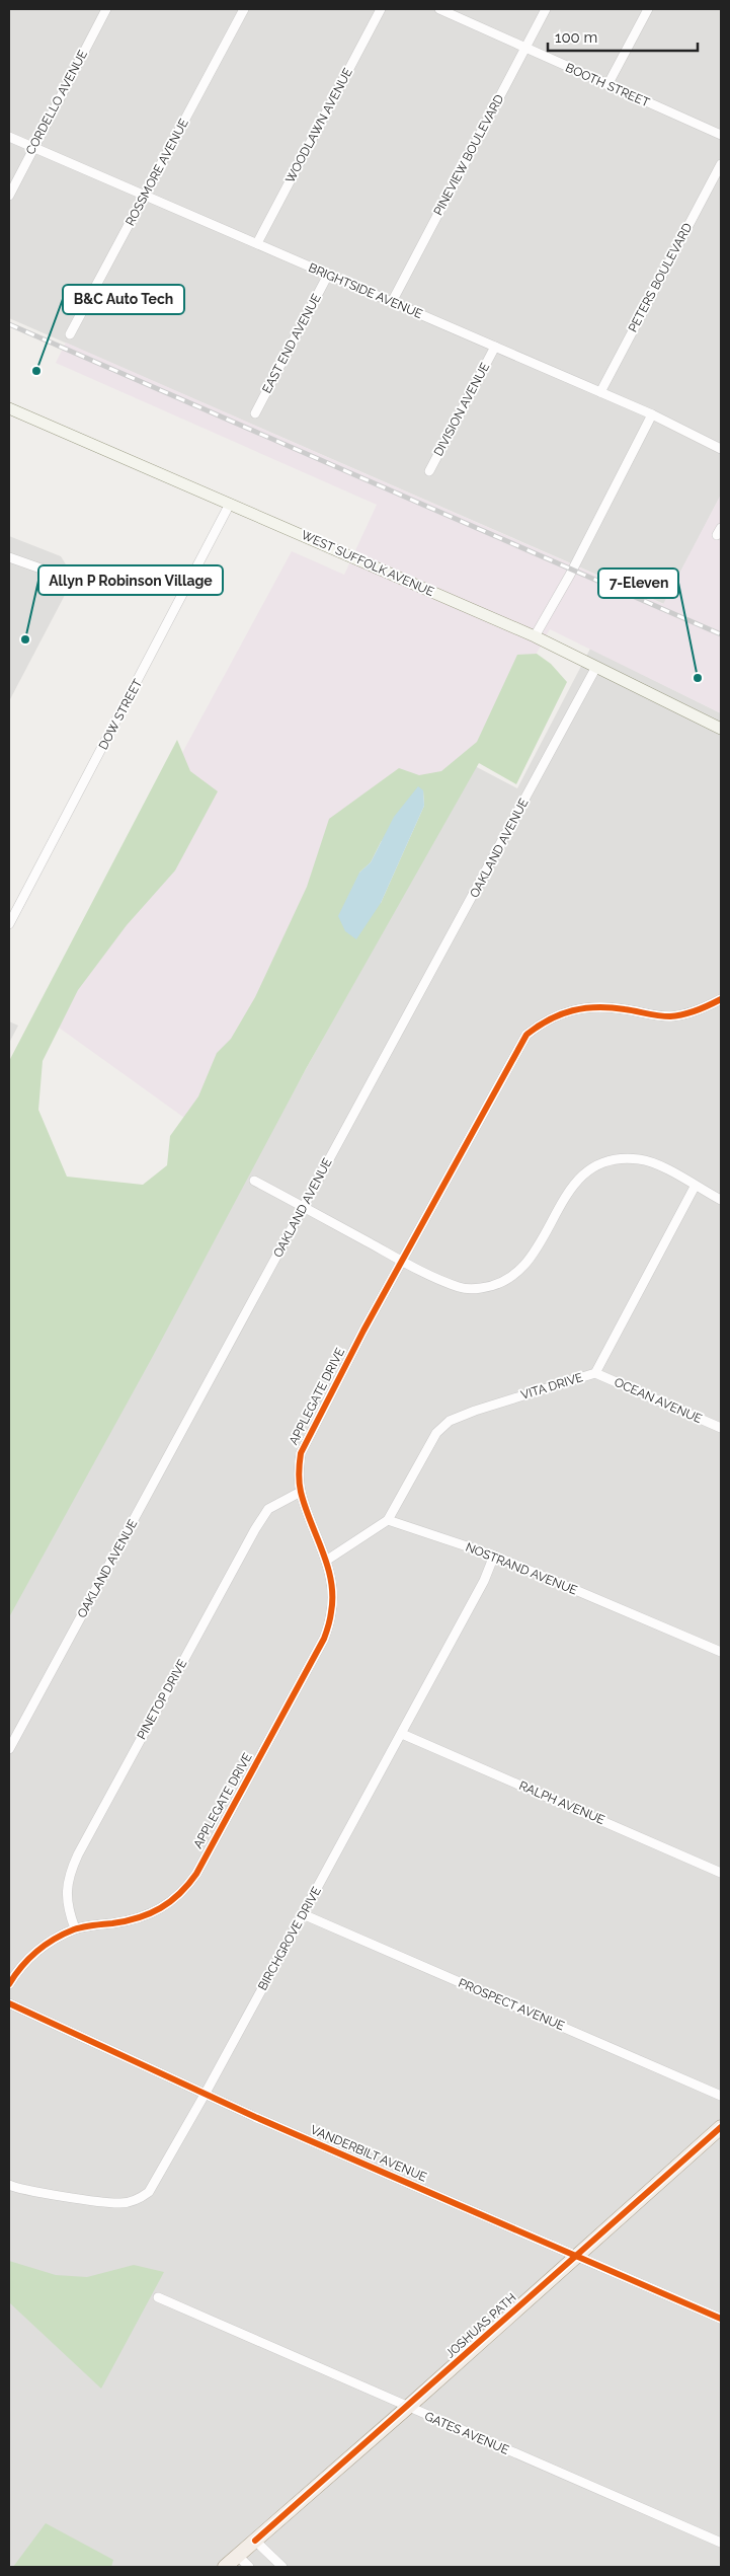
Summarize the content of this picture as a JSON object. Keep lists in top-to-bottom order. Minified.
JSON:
{"streets":{"main road":["WEST SUFFOLK AVENUE","JOSHUAS PATH"],"street":["BOOTH STREET","CORDELLO AVENUE","WOODLAWN AVENUE","PINEVIEW BOULEVARD","ROSSMORE AVENUE","PETERS BOULEVARD","BRIGHTSIDE AVENUE","EAST END AVENUE","DIVISION AVENUE","DOW STREET","OAKLAND AVENUE","VITA DRIVE","APPLEGATE DRIVE","OCEAN AVENUE","NOSTRAND AVENUE","PINETOP DRIVE","RALPH AVENUE","BIRCHGROVE DRIVE","PROSPECT AVENUE","VANDERBILT AVENUE","GATES AVENUE"]},"crossings":[["BOOTH STREET","PINEVIEW BOULEVARD"],["CORDELLO AVENUE","BRIGHTSIDE AVENUE"],["WOODLAWN AVENUE","BRIGHTSIDE AVENUE"],["PINEVIEW BOULEVARD","BRIGHTSIDE AVENUE"],["ROSSMORE AVENUE","BRIGHTSIDE AVENUE"],["PETERS BOULEVARD","BRIGHTSIDE AVENUE"],["BRIGHTSIDE AVENUE","EAST END AVENUE"],["BRIGHTSIDE AVENUE","DIVISION AVENUE"],["WEST SUFFOLK AVENUE","DOW STREET"],["WEST SUFFOLK AVENUE","OAKLAND AVENUE"],["VITA DRIVE","OCEAN AVENUE"],["VITA DRIVE","NOSTRAND AVENUE"],["APPLEGATE DRIVE","PINETOP DRIVE"],["NOSTRAND AVENUE","BIRCHGROVE DRIVE"],["RALPH AVENUE","BIRCHGROVE DRIVE"],["BIRCHGROVE DRIVE","PROSPECT AVENUE"],["BIRCHGROVE DRIVE","VANDERBILT AVENUE"],["VANDERBILT AVENUE","JOSHUAS PATH"],["JOSHUAS PATH","GATES AVENUE"]],"places":["B&C Auto Tech","Allyn P Robinson Village","7-Eleven"],"scale_bar":"100 m"}
